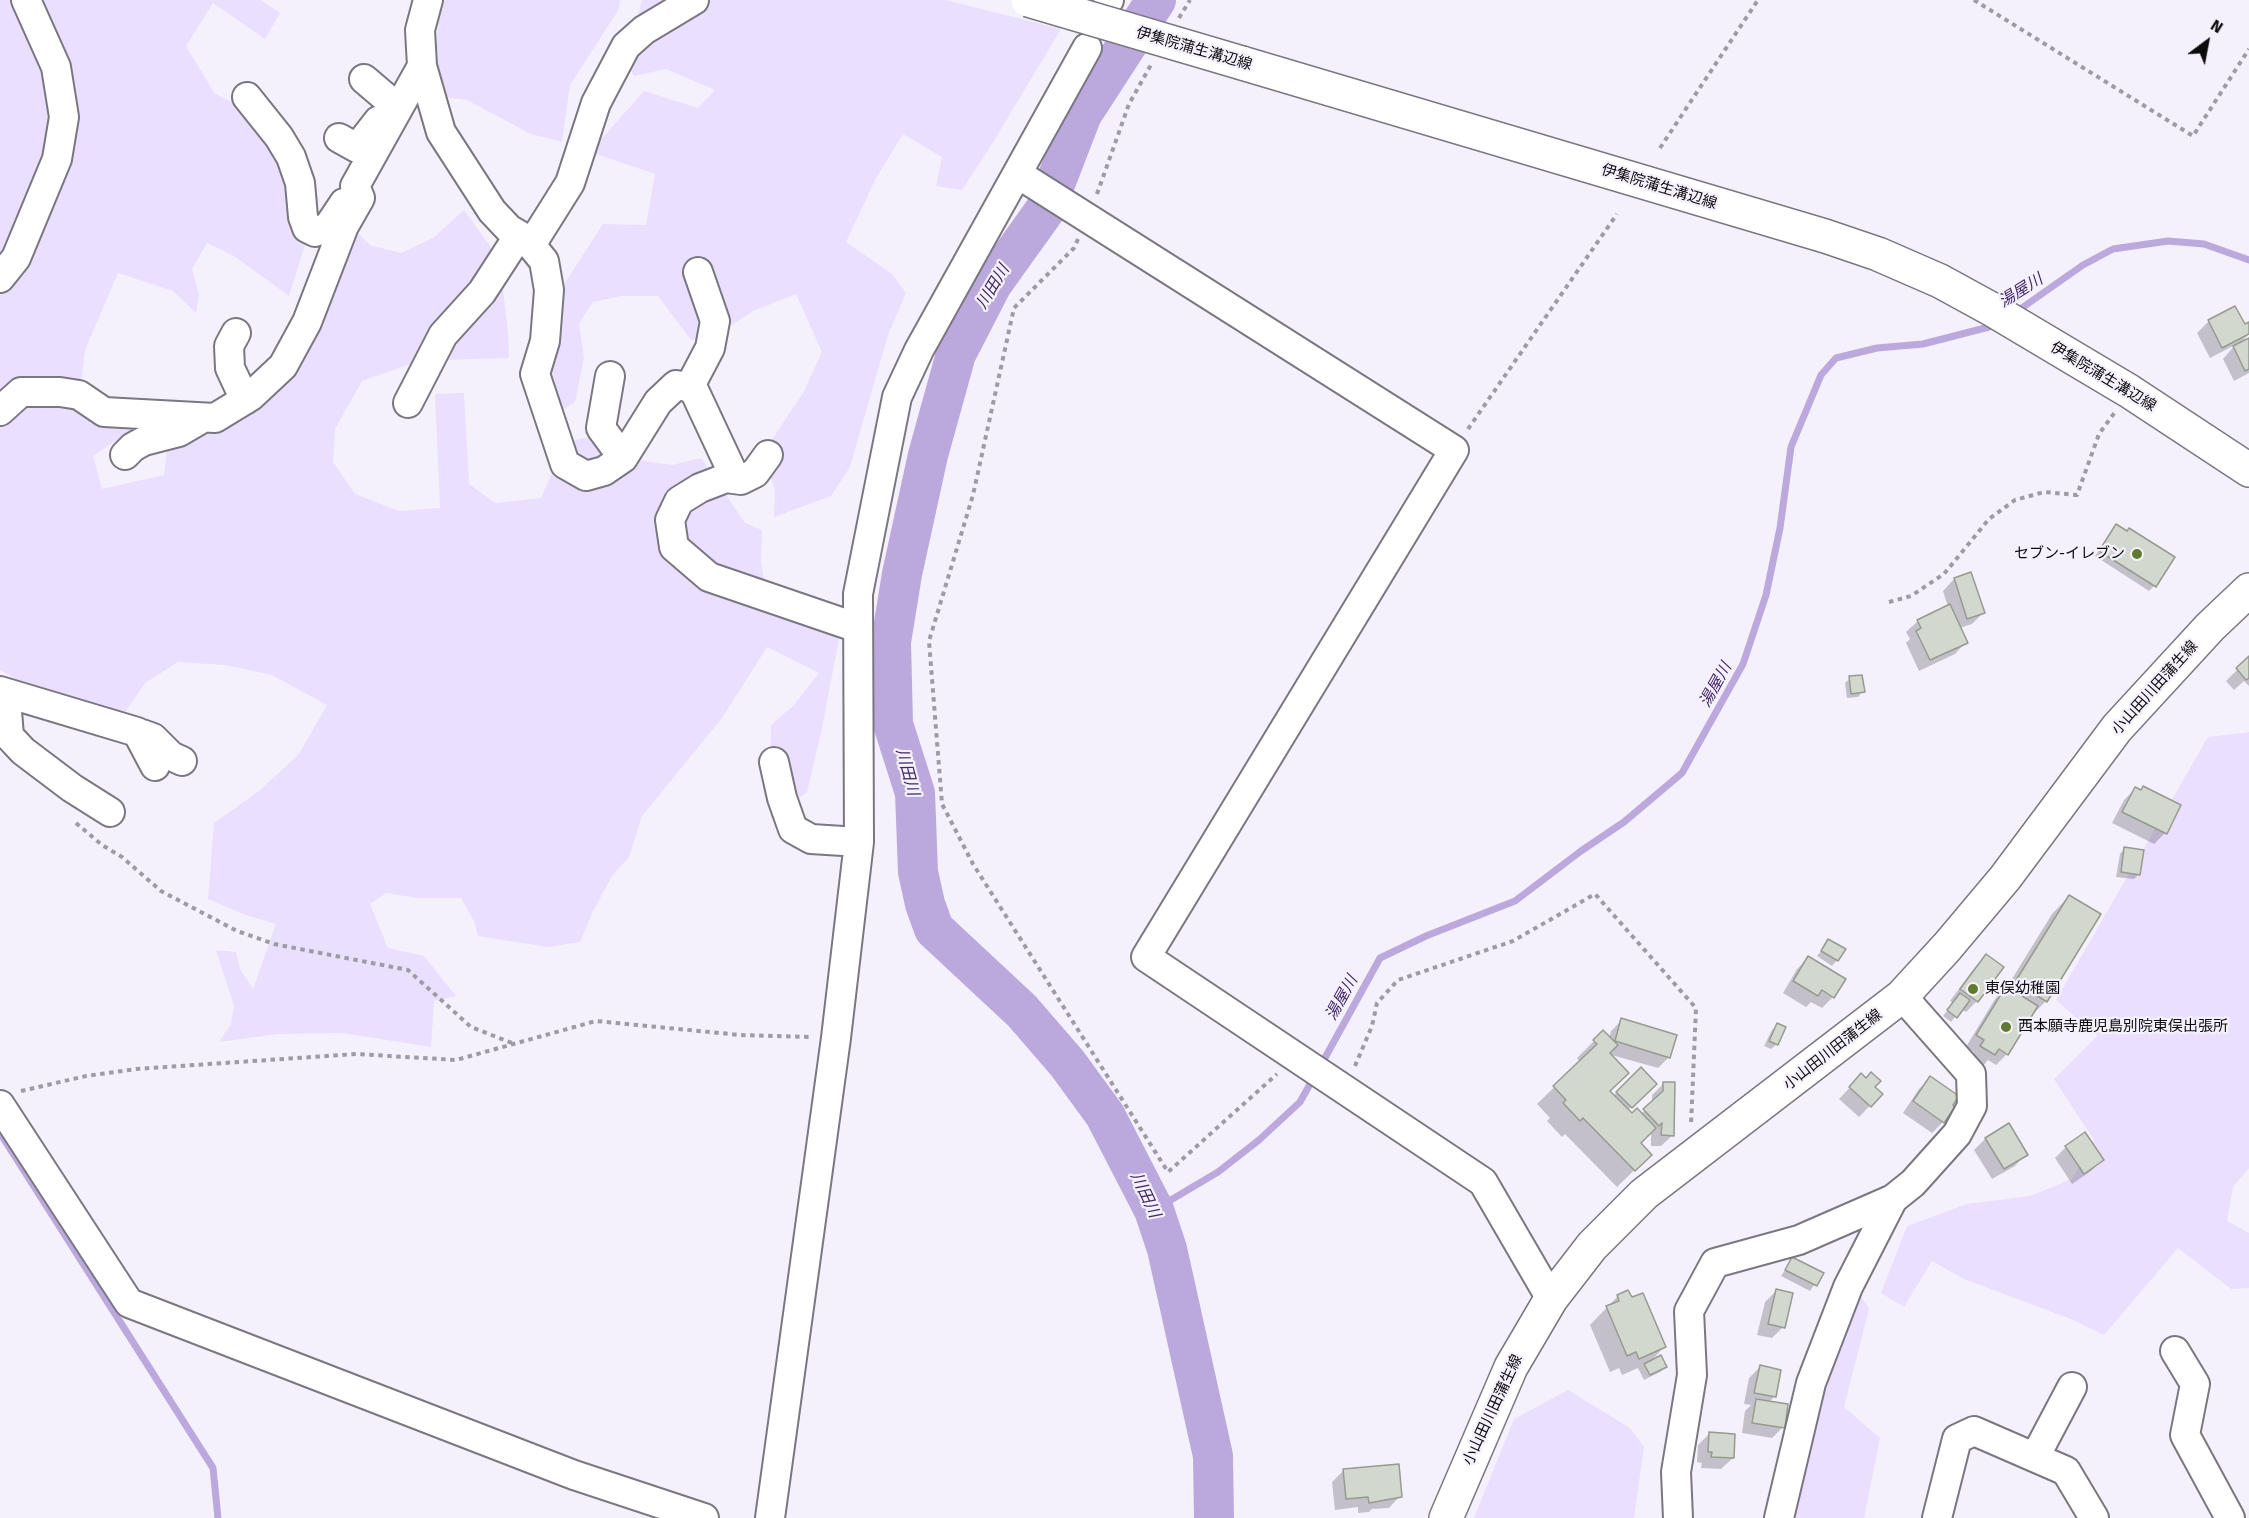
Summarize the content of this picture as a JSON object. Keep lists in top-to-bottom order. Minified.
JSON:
{"streets":{"main road":["伊集院蒲生溝辺線","小山田川田蒲生線"]},"water":["川田川","湯屋川"],"places":["セブン-イレブン","東俣幼稚園","西本願寺鹿児島別院東俣出張所"],"north":"top right"}
